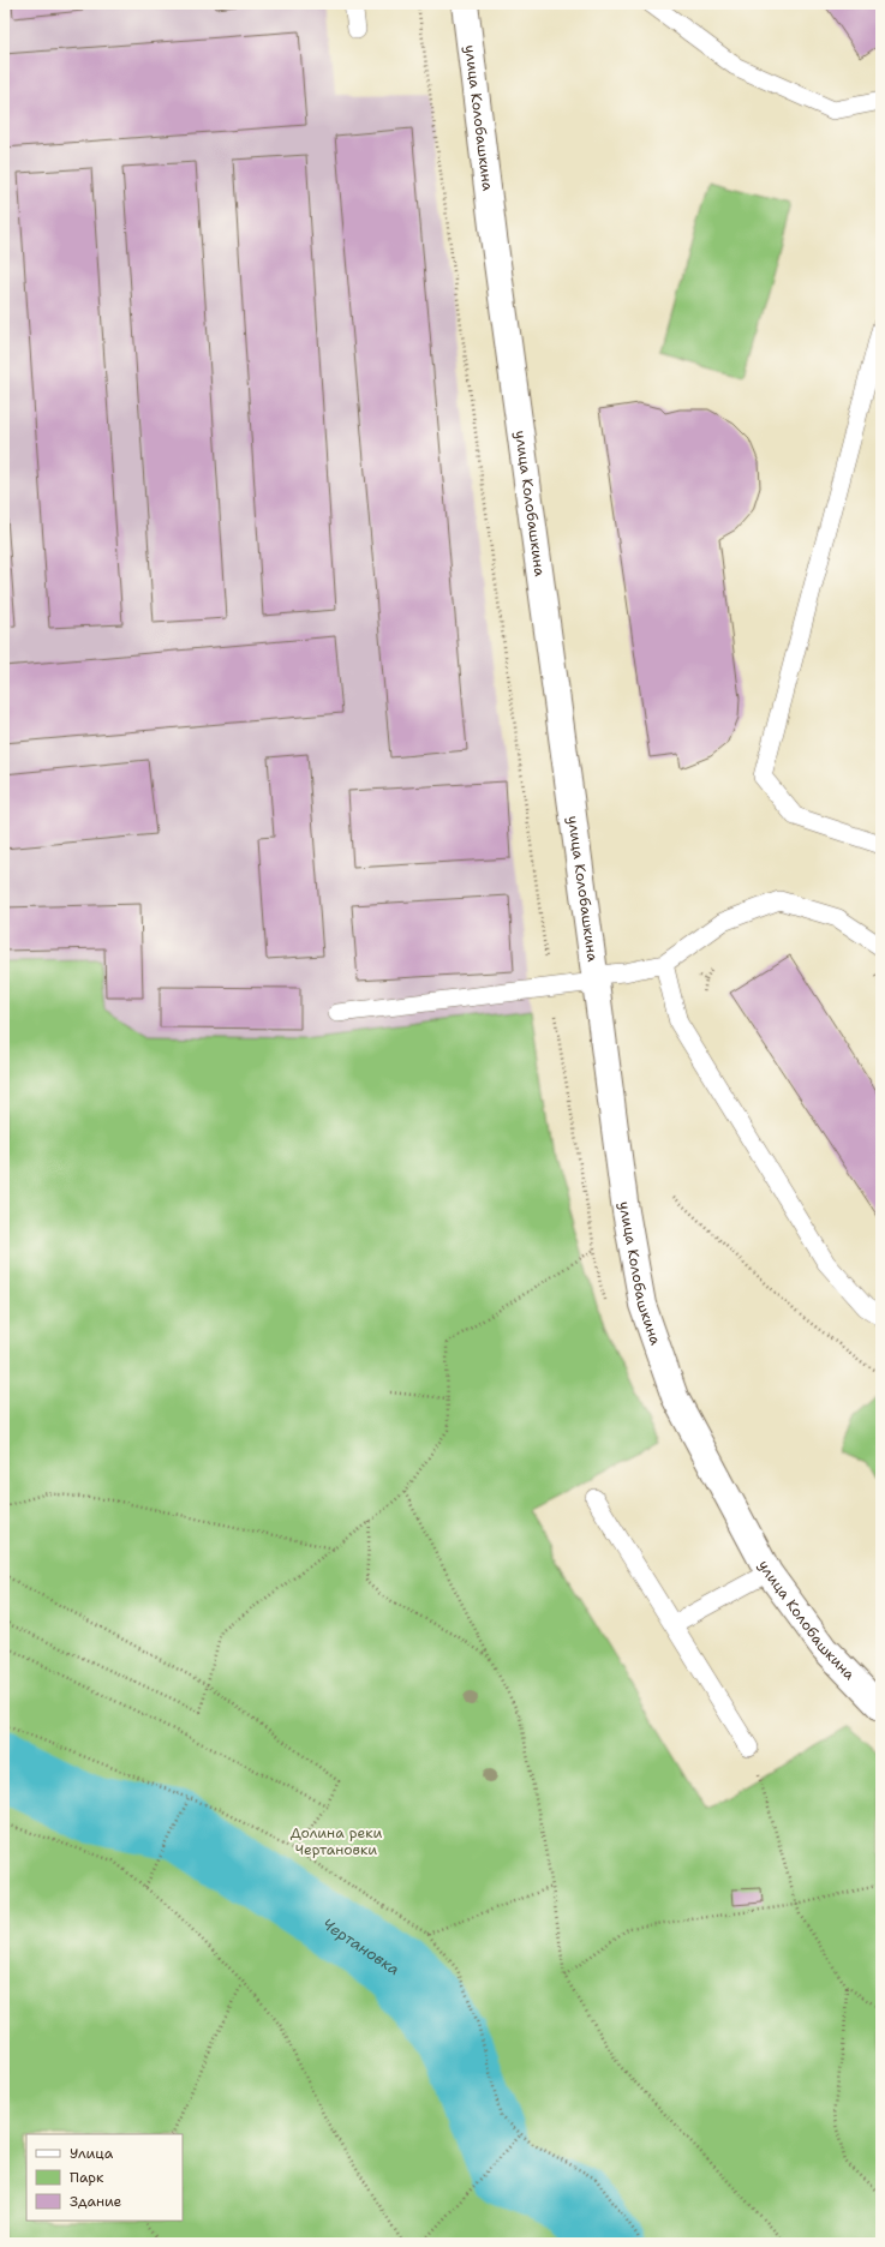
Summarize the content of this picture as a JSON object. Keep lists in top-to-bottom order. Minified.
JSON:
{"streets":{"street":["улица Колобашкина"]},"water":["Чертановка"],"parks":["Долина реки Чертановки"],"legend":["Улица","Парк","Здание"]}
